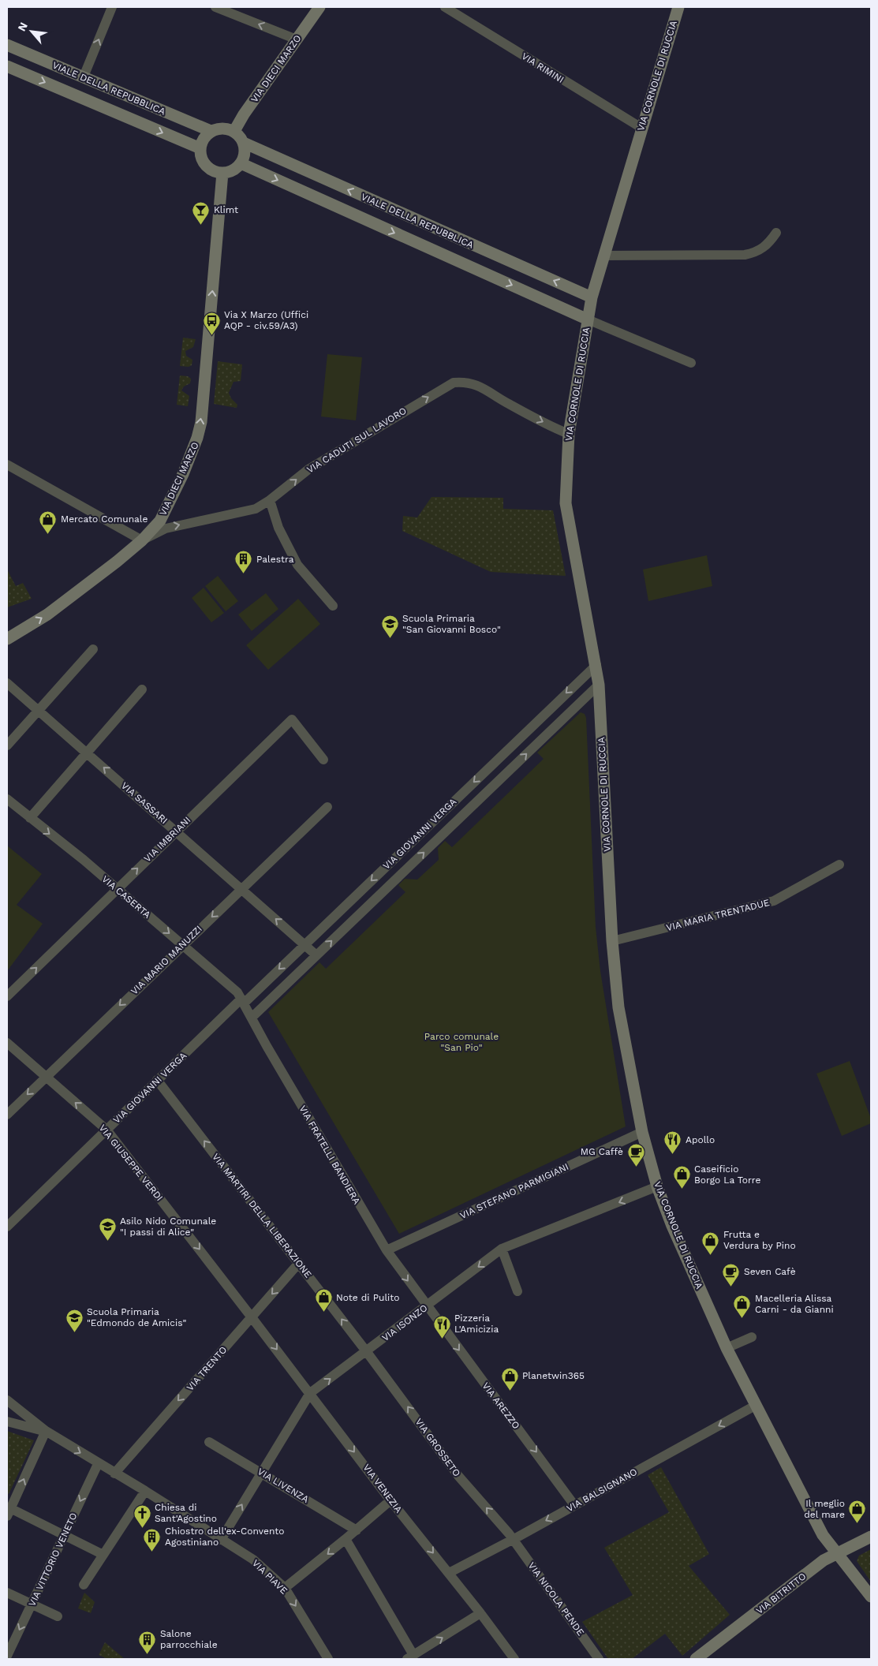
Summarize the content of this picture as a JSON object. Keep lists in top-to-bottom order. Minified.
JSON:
{"streets":{"main road":["VIA DIECI MARZO","VIA CORNOLE DI RUCCIA","VIALE DELLA REPUBBLICA","VIA BITRITTO"],"street":["VIA RIMINI","VIA CADUTI SUL LAVORO","VIA SASSARI","VIA GIOVANNI VERGA","VIA IMBRIANI","VIA CASERTA","VIA MARIA TRENTADUE","VIA MARIO MANUZZI","VIA FRATELLI BANDIERA","VIA GIUSEPPE VERDI","VIA STEFANO PARMIGIANI","VIA MARTIRI DELLA LIBERAZIONE","VIA ISONZO","VIA TRENTO","VIA AREZZO","VIA GROSSETO","VIA LIVENZA","VIA VENEZIA","VIA BALSIGNANO","VIA VITTORIO VENETO","VIA PIAVE","VIA NICOLA PENDE"]},"crossings":[["VIA RIMINI","VIA CORNOLE DI RUCCIA"],["VIA DIECI MARZO","VIALE DELLA REPUBBLICA"],["VIA DIECI MARZO","VIA CADUTI SUL LAVORO"],["VIA CORNOLE DI RUCCIA","VIALE DELLA REPUBBLICA"],["VIA CORNOLE DI RUCCIA","VIA CADUTI SUL LAVORO"],["VIA CORNOLE DI RUCCIA","VIA GIOVANNI VERGA"],["VIA CORNOLE DI RUCCIA","VIA MARIA TRENTADUE"],["VIA CORNOLE DI RUCCIA","VIA STEFANO PARMIGIANI"],["VIA CORNOLE DI RUCCIA","VIA ISONZO"],["VIA CORNOLE DI RUCCIA","VIA BALSIGNANO"],["VIA CORNOLE DI RUCCIA","VIA BITRITTO"],["VIA SASSARI","VIA GIOVANNI VERGA"],["VIA SASSARI","VIA IMBRIANI"],["VIA SASSARI","VIA MARIO MANUZZI"],["VIA GIOVANNI VERGA","VIA CASERTA"],["VIA GIOVANNI VERGA","VIA FRATELLI BANDIERA"],["VIA GIOVANNI VERGA","VIA GIUSEPPE VERDI"],["VIA GIOVANNI VERGA","VIA MARTIRI DELLA LIBERAZIONE"],["VIA IMBRIANI","VIA CASERTA"],["VIA CASERTA","VIA MARIO MANUZZI"],["VIA CASERTA","VIA FRATELLI BANDIERA"],["VIA MARIO MANUZZI","VIA GIUSEPPE VERDI"],["VIA FRATELLI BANDIERA","VIA STEFANO PARMIGIANI"],["VIA FRATELLI BANDIERA","VIA ISONZO"],["VIA FRATELLI BANDIERA","VIA AREZZO"],["VIA GIUSEPPE VERDI","VIA TRENTO"],["VIA GIUSEPPE VERDI","VIA VENEZIA"],["VIA MARTIRI DELLA LIBERAZIONE","VIA ISONZO"],["VIA MARTIRI DELLA LIBERAZIONE","VIA TRENTO"],["VIA MARTIRI DELLA LIBERAZIONE","VIA GROSSETO"],["VIA ISONZO","VIA AREZZO"],["VIA ISONZO","VIA GROSSETO"],["VIA ISONZO","VIA LIVENZA"],["VIA ISONZO","VIA VENEZIA"],["VIA ISONZO","VIA PIAVE"],["VIA TRENTO","VIA VENEZIA"],["VIA TRENTO","VIA PIAVE"],["VIA AREZZO","VIA BALSIGNANO"],["VIA GROSSETO","VIA BALSIGNANO"],["VIA GROSSETO","VIA NICOLA PENDE"],["VIA VENEZIA","VIA BALSIGNANO"],["VIA BALSIGNANO","VIA NICOLA PENDE"],["VIA VITTORIO VENETO","VIA PIAVE"]],"one_way":["VIA DIECI MARZO","VIA CADUTI SUL LAVORO","VIA SASSARI","VIA IMBRIANI","VIA CASERTA","VIA MARIO MANUZZI","VIA MARTIRI DELLA LIBERAZIONE","VIA TRENTO","VIA AREZZO","VIA GROSSETO","VIA VENEZIA","VIA BALSIGNANO"],"parks":["Parco comunale \"San Pio\""],"places":{"bar":["Klimt"],"bus stop":["Via X Marzo (Uffici AQP - civ.59/A3)"],"shop":["Mercato Comunale","Caseificio Borgo La Torre","Frutta e Verdura by Pino","Note di Pulito","Macelleria Alissa Carni - da Gianni","Planetwin365","Il meglio del mare"],"building":["Palestra","Chiostro dell'ex-Convento Agostiniano","Salone parrocchiale"],"school or university":["Scuola Primaria \"San Giovanni Bosco\"","Asilo Nido Comunale \"I passi di Alice\"","Scuola Primaria \"Edmondo de Amicis\""],"restaurant":["Apollo","Pizzeria L'Amicizia"],"cafe":["MG Caffè","Seven Cafè"],"church":["Chiesa di Sant'Agostino"]},"north":"top left"}
